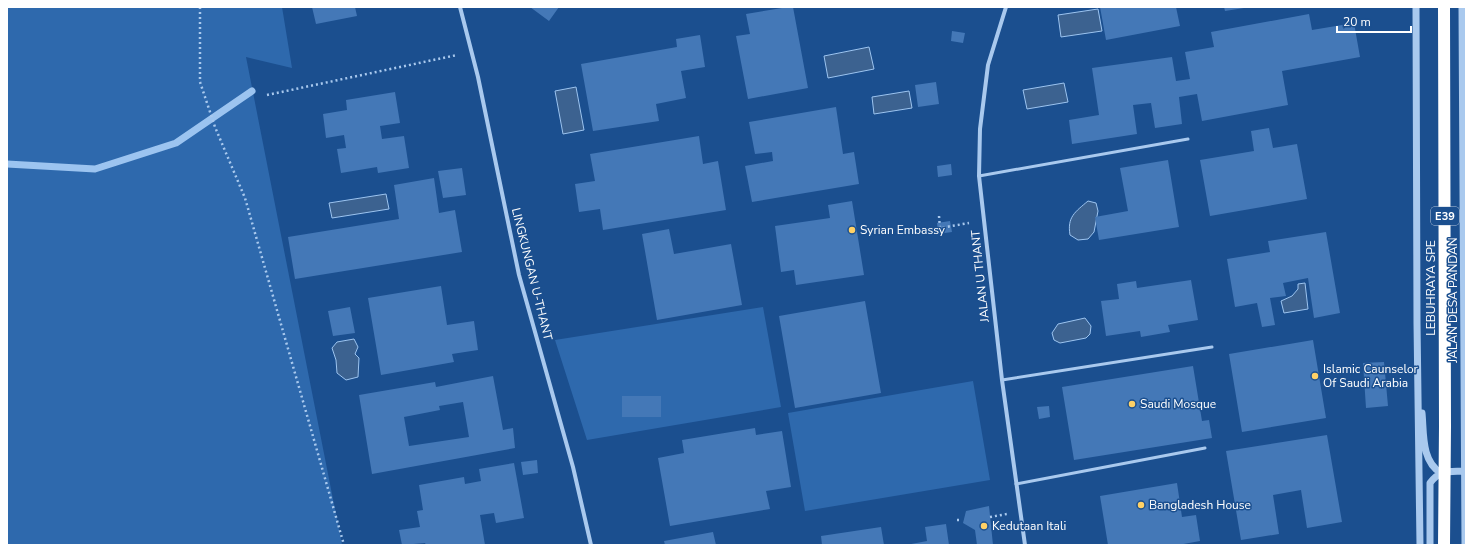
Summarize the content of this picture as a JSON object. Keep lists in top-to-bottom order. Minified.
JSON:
{"streets":{"highway":["E39","LEBUHRAYA SPE"],"street":["LINGKUNGAN U-THANT","JALAN U THANT","JALAN DESA PANDAN"]},"places":["Syrian Embassy","Islamic Caunselor Of Saudi Arabia","Saudi Mosque","Bangladesh House","Kedutaan Itali"],"scale_bar":"20 m"}
